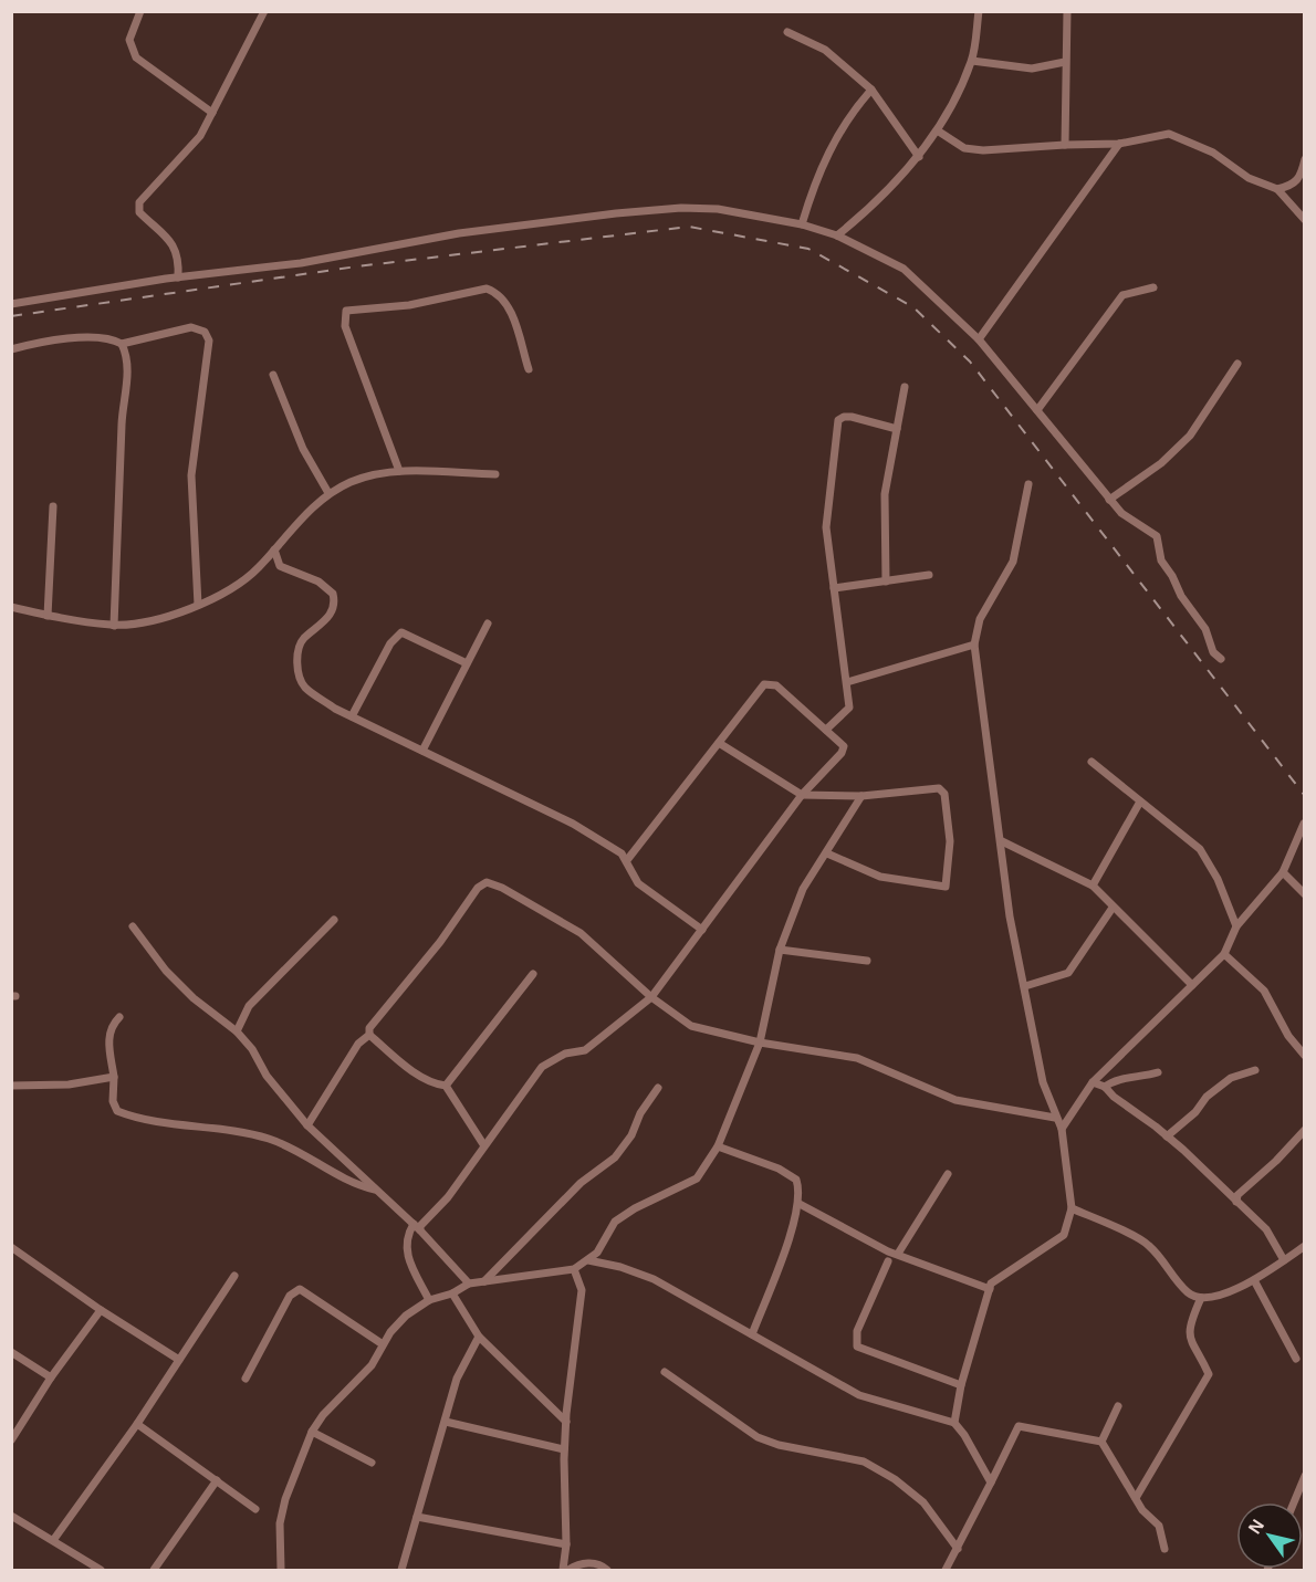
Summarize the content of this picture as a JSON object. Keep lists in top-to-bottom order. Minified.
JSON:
{"north":"top left"}
